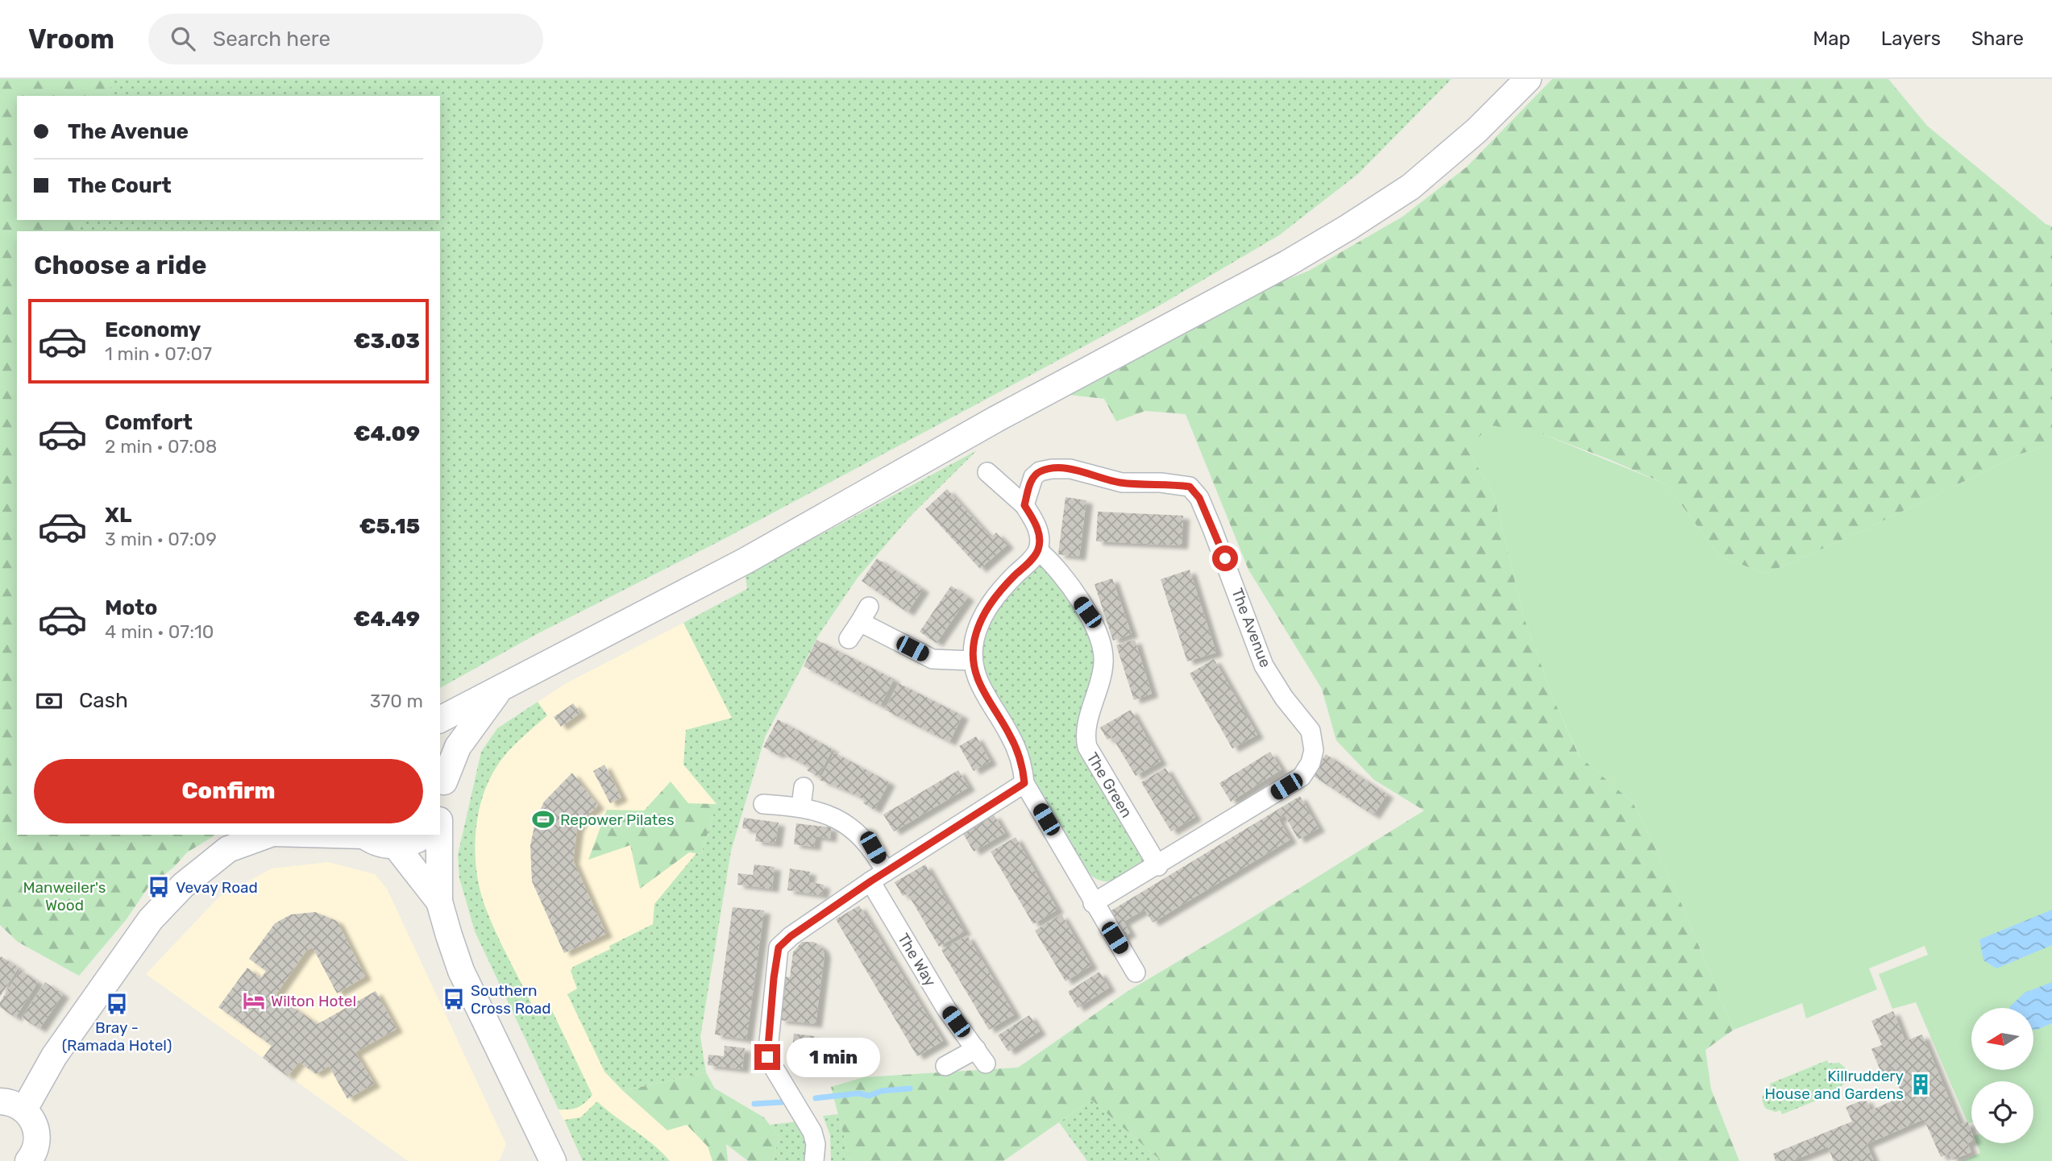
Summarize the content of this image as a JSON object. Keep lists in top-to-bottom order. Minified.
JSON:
{"streets":{"street":["The Avenue","The Green","The Way"]},"crossings":[["The Avenue","The Green"]],"parks":["Manweiler's Wood"],"places":{"sports":["Repower Pilates"],"bus stop":["Vevay Road","Southern Cross Road","Bray - (Ramada Hotel)"],"hotel":["Wilton Hotel"],"building":["Killruddery House and Gardens"]},"north":"left","page":{"header":"Vroom","search":"Search here","nav":["Map","Layers","Share"],"banner":["The Avenue","The Court"],"heading":"Choose a ride","list":[{"name":"Economy","note":"1 min · 07:07","value":"€3.03"},{"name":"Comfort","note":"2 min · 07:08","value":"€4.09"},{"name":"XL","note":"3 min · 07:09","value":"€5.15"},{"name":"Moto","note":"4 min · 07:10","value":"€4.49"}],"pay":["Cash","370 m"],"buttons":"Confirm","bubble":"1 min"}}
